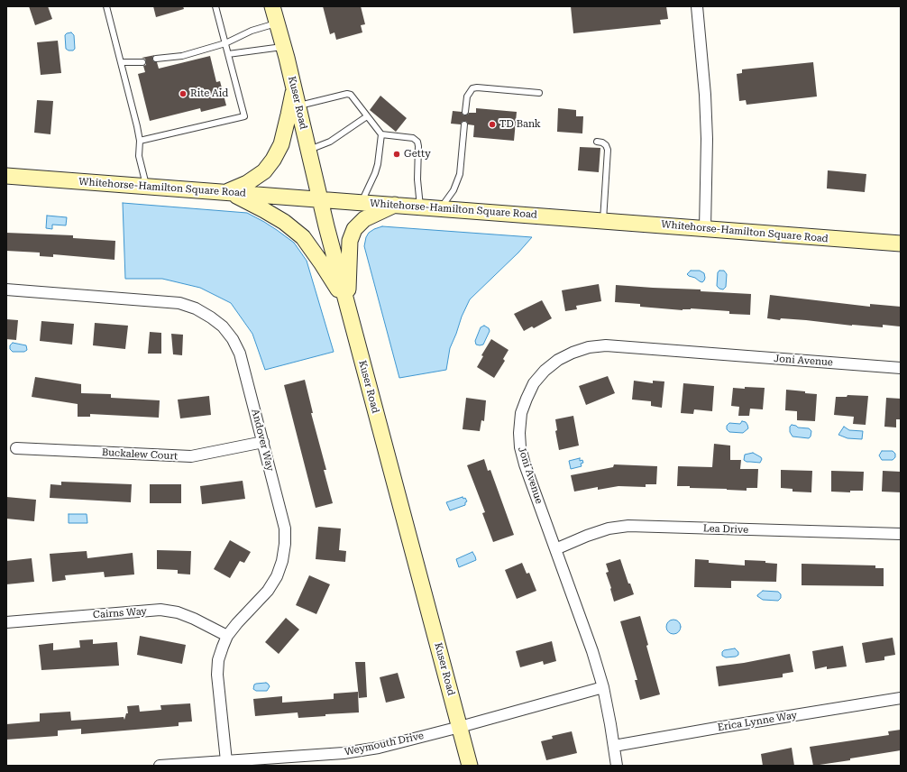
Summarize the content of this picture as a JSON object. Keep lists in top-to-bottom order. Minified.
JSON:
{"streets":{"street":["Kuser Road","Whitehorse-Hamilton Square Road","Joni Avenue","Andover Way","Buckalew Court","Lea Drive","Cairns Way","Erica Lynne Way","Weymouth Drive"]},"crossings":[["Kuser Road","Whitehorse-Hamilton Square Road"],["Kuser Road","Weymouth Drive"],["Joni Avenue","Lea Drive"],["Joni Avenue","Erica Lynne Way"],["Joni Avenue","Weymouth Drive"],["Andover Way","Buckalew Court"],["Andover Way","Cairns Way"],["Andover Way","Weymouth Drive"]],"places":["Rite Aid","TD Bank","Getty"]}
